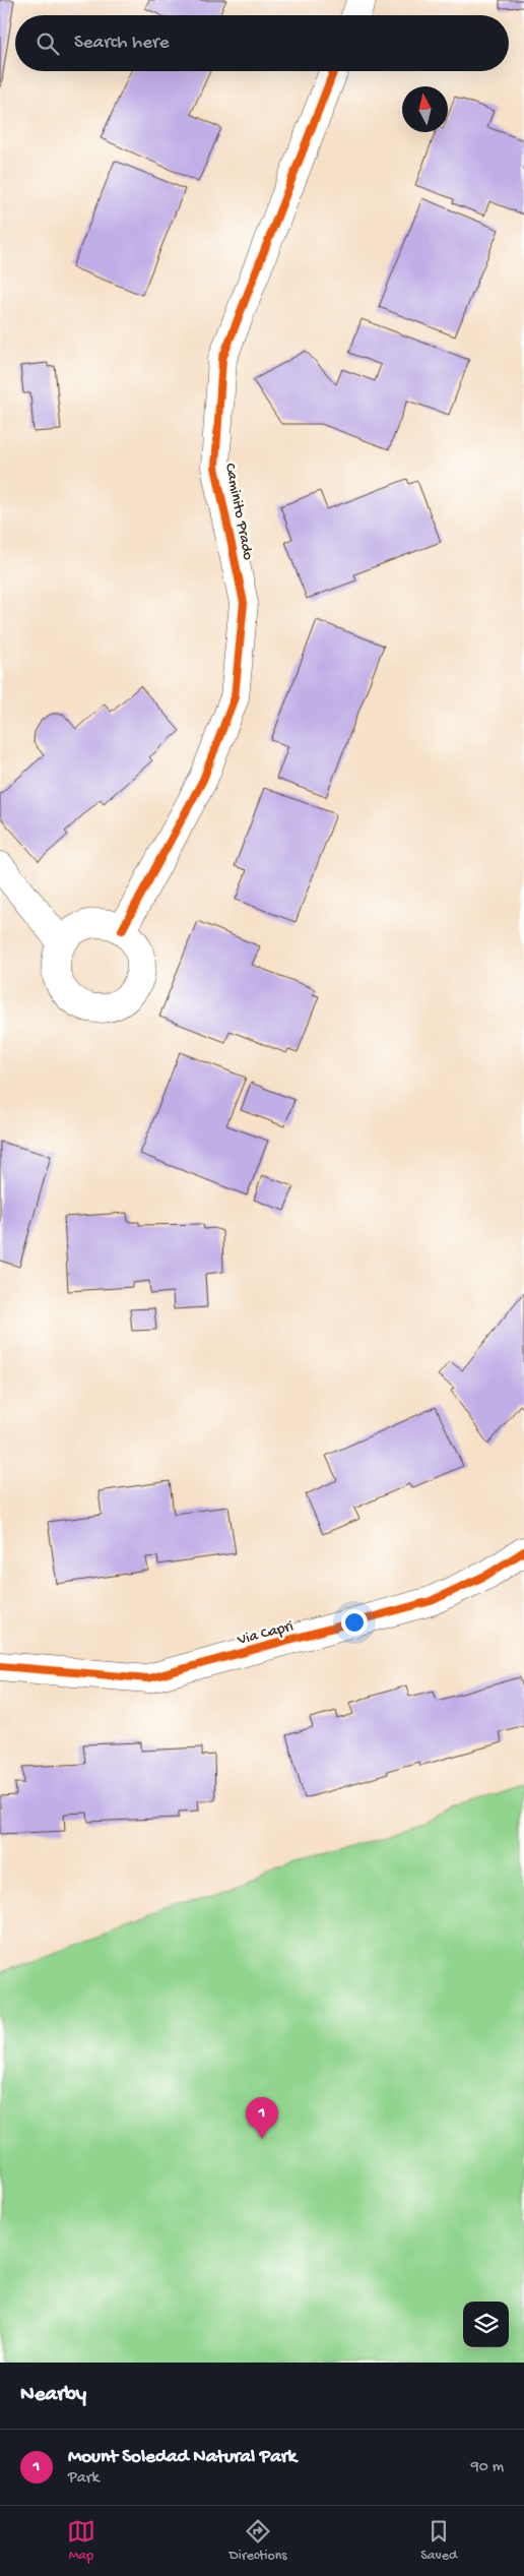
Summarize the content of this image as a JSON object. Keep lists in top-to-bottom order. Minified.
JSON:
{"streets":{"street":["Caminito Prado","Via Capri"]},"north":"top","page":{"search":"Search here","pins":"1","heading":"Nearby","list":[{"mark":"1","name":"Mount Soledad Natural Park","note":"Park","value":"90 m"}],"nav":["Map","Directions","Saved"]}}
